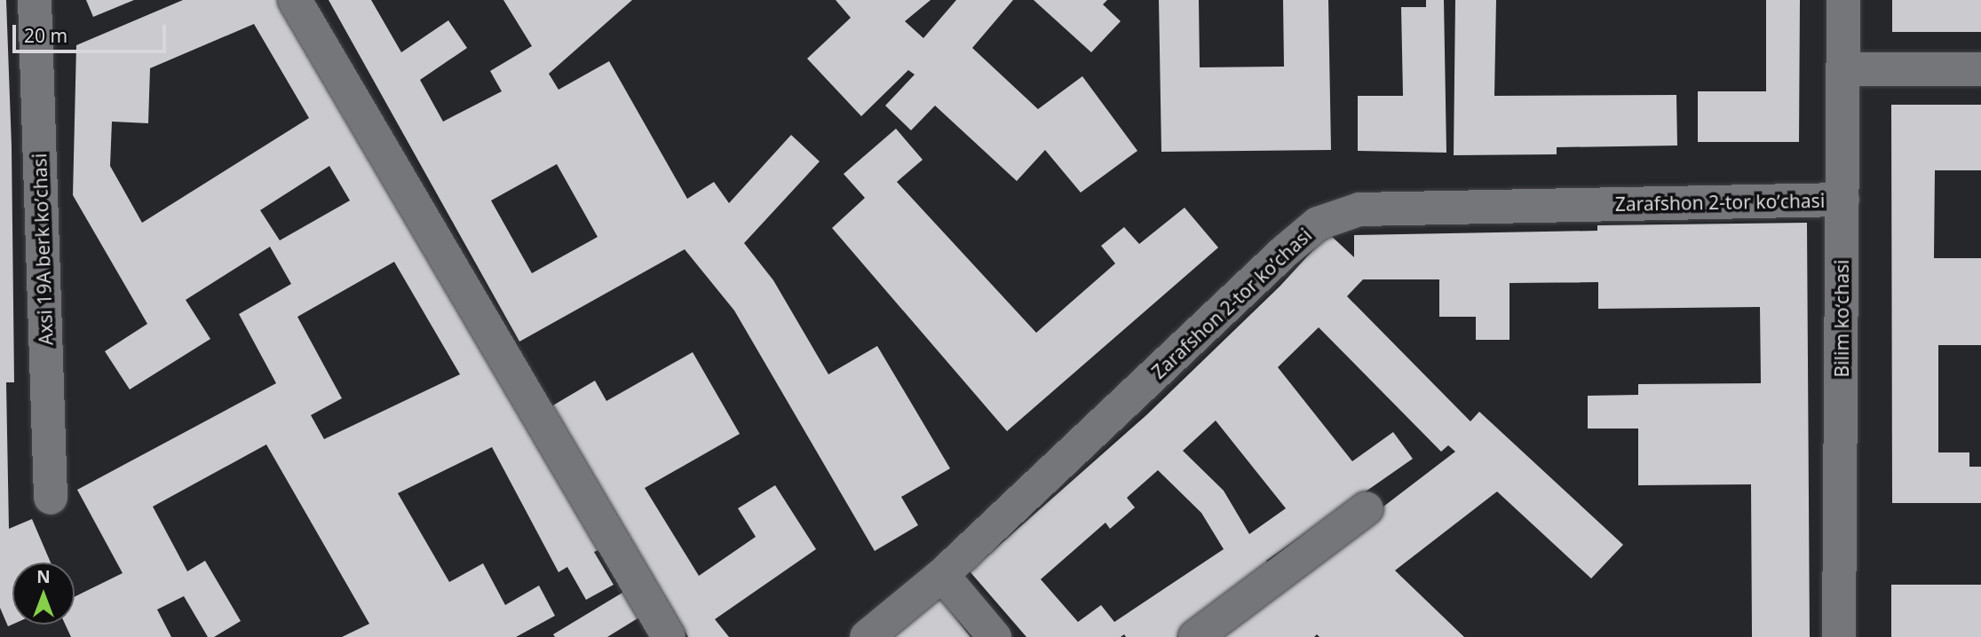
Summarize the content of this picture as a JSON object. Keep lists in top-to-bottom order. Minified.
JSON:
{"streets":{"street":["Zarafshon 2-tor koʼchasi","Аxsi 19А berk koʼchasi","Bilim koʻchasi"]},"crossings":[["Zarafshon 2-tor koʼchasi","Bilim koʻchasi"]],"scale_bar":"20 m","north":"top"}
